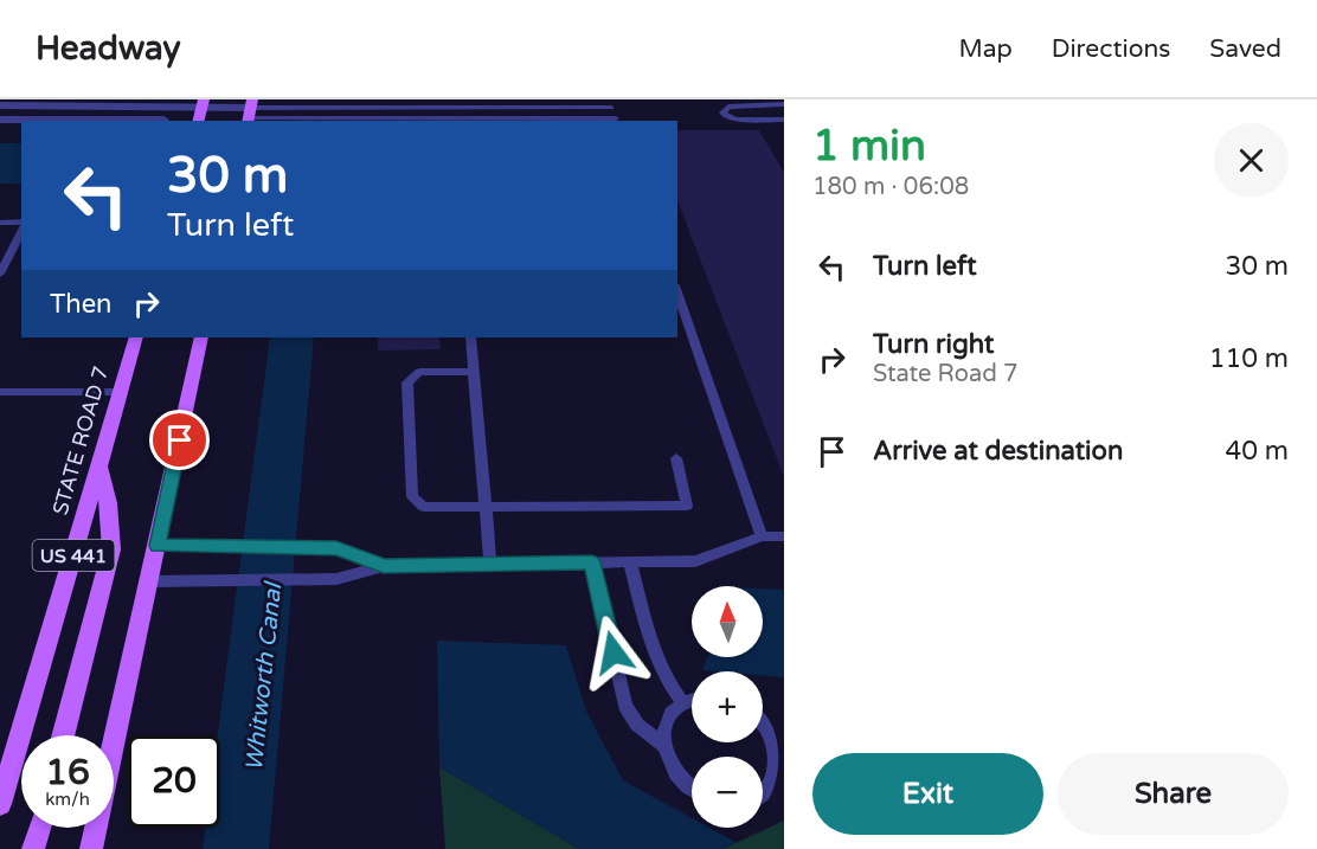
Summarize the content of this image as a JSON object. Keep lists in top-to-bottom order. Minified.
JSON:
{"streets":{"main road":["STATE ROAD 7","US 441"]},"water":["Whitworth Canal"],"north":"top","page":{"header":"Headway","nav":["Map","Directions","Saved"],"heading":["1 min","180 m · 06:08"],"turn":["30 m","Turn left"],"list":[{"name":"Turn left","value":"30 m"},{"name":"Turn right","note":"State Road 7","value":"110 m"},{"name":"Arrive at destination","value":"40 m"}],"then":"Then","map_buttons":["+","−"],"speed":"16 km/h","limit":"20","buttons":["Exit","Share"]}}
